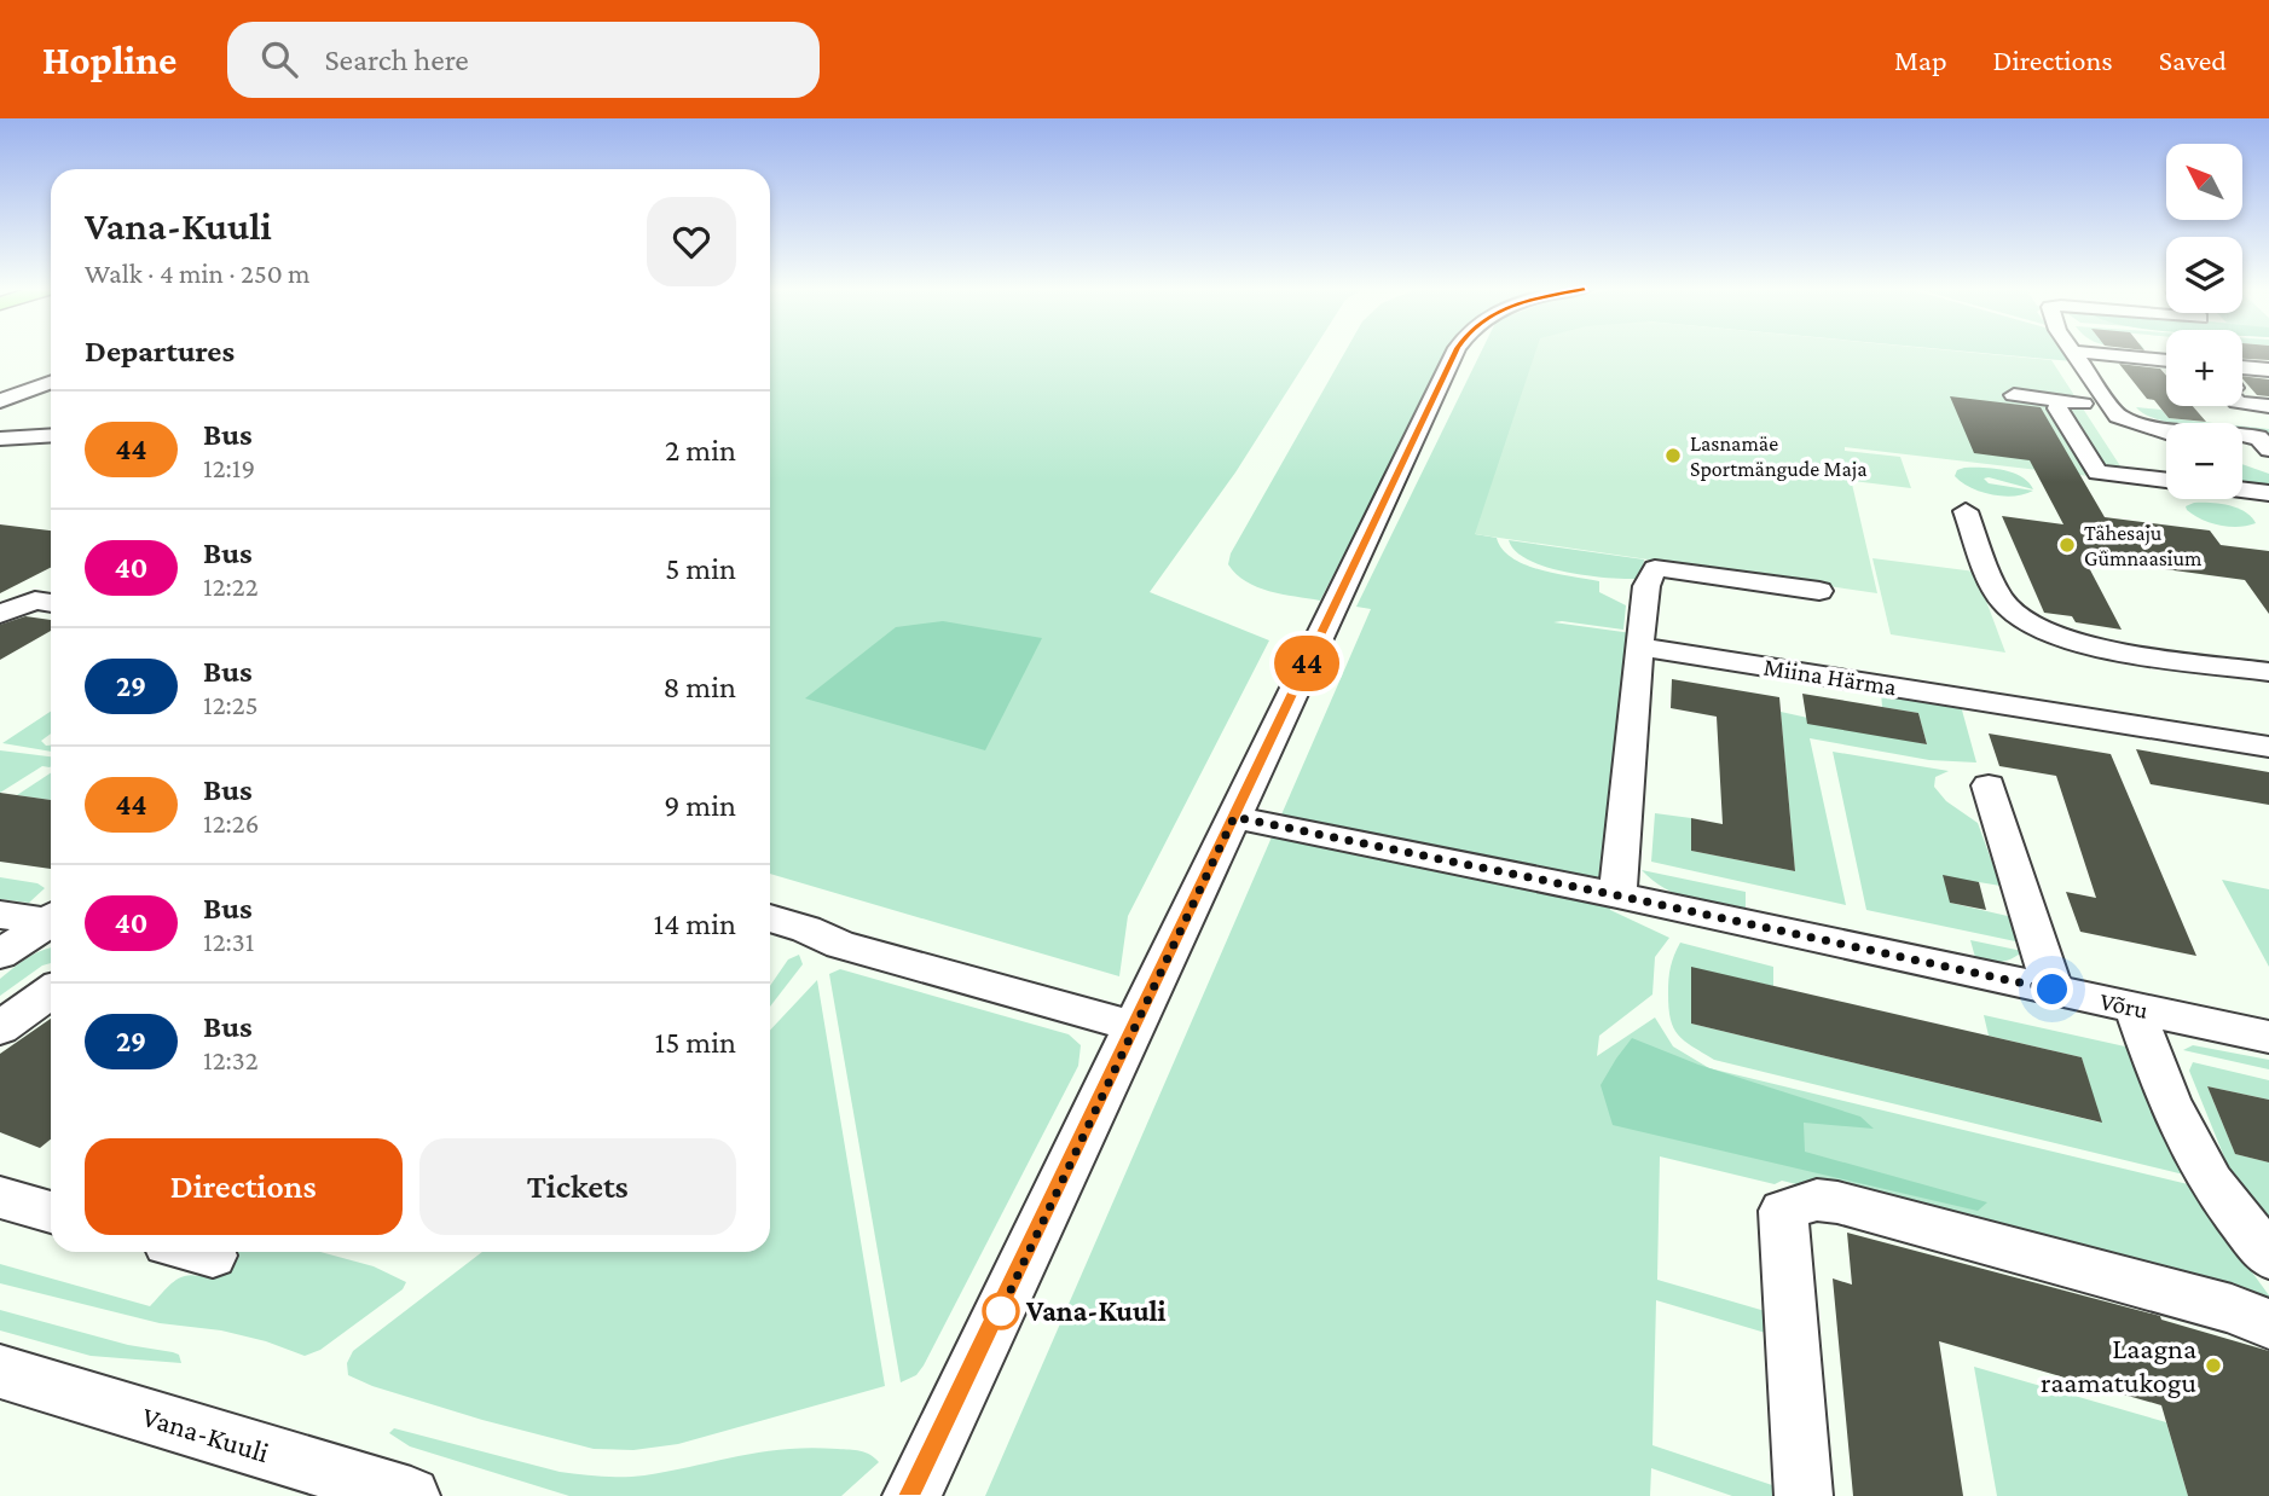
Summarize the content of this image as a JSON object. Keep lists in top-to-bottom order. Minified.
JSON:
{"streets":{"street":["Miina Härma","Võru","Vana-Kuuli"]},"places":["Lasnamäe Sportmängude Maja","Tähesaju Gümnaasium","Vana-Kuuli","Laagna raamatukogu"],"lines":["bus line 44"],"north":"top left","page":{"header":"Hopline","search":"Search here","nav":["Map","Directions","Saved"],"on_map":"44","map_buttons":["+","−"],"heading":[["Vana-Kuuli","Walk · 4 min · 250 m"],"Departures"],"list":[{"mark":"44","name":"Bus","note":"12:19","value":"2 min"},{"mark":"40","name":"Bus","note":"12:22","value":"5 min"},{"mark":"29","name":"Bus","note":"12:25","value":"8 min"},{"mark":"44","name":"Bus","note":"12:26","value":"9 min"},{"mark":"40","name":"Bus","note":"12:31","value":"14 min"},{"mark":"29","name":"Bus","note":"12:32","value":"15 min"}],"buttons":["Directions","Tickets"]}}
